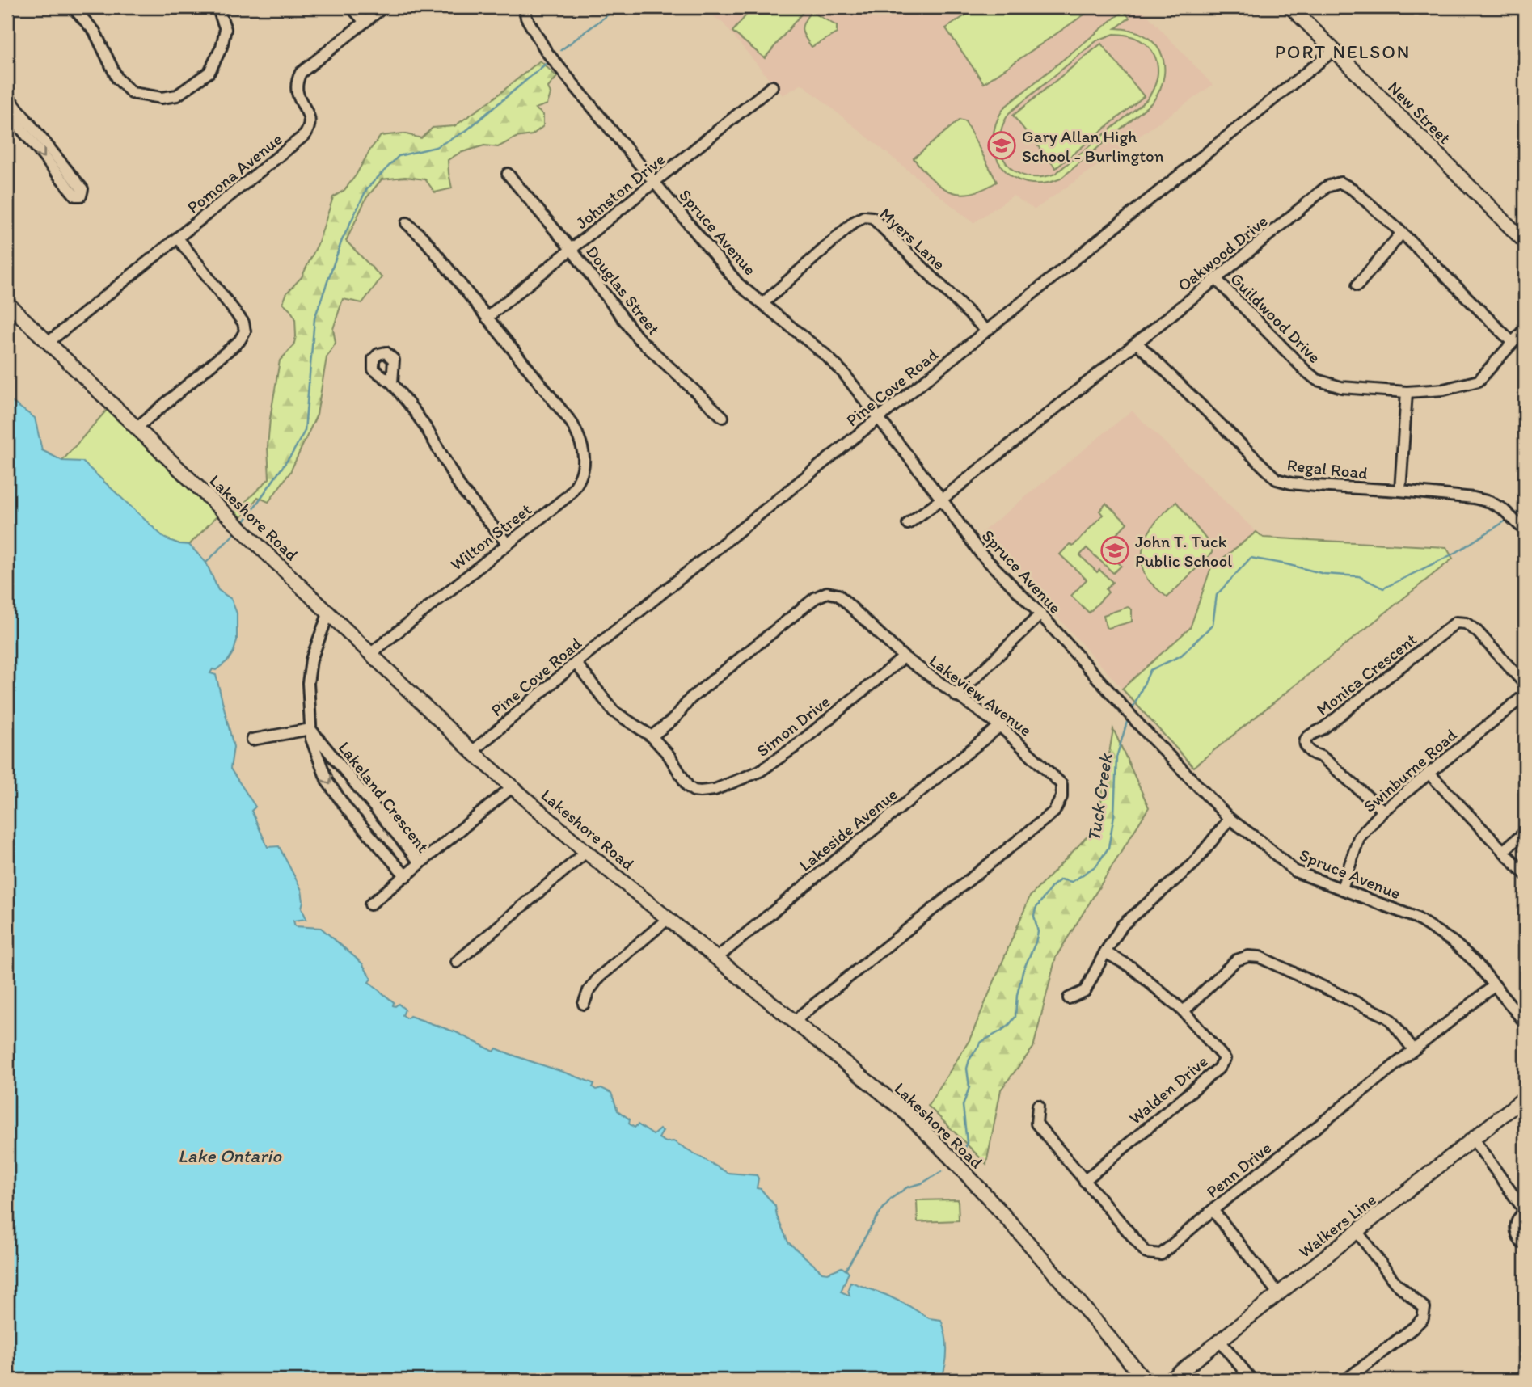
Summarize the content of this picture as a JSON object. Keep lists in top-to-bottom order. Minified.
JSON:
{"streets":{"main road":["New Street","Lakeshore Road","Walkers Line"],"street":["Pomona Avenue","Johnston Drive","Spruce Avenue","Myers Lane","Oakwood Drive","Douglas Street","Guildwood Drive","Pine Cove Road","Regal Road","Wilton Street","Monica Crescent","Lakeview Avenue","Simon Drive","Swinburne Road","Lakeland Crescent","Lakeside Avenue","Walden Drive","Penn Drive"]},"crossings":[["New Street","Pine Cove Road"],["Pomona Avenue","Lakeshore Road"],["Johnston Drive","Spruce Avenue"],["Johnston Drive","Douglas Street"],["Johnston Drive","Wilton Street"],["Spruce Avenue","Myers Lane"],["Spruce Avenue","Oakwood Drive"],["Spruce Avenue","Pine Cove Road"],["Spruce Avenue","Swinburne Road"],["Spruce Avenue","Penn Drive"],["Myers Lane","Pine Cove Road"],["Oakwood Drive","Guildwood Drive"],["Oakwood Drive","Regal Road"],["Pine Cove Road","Lakeshore Road"],["Pine Cove Road","Simon Drive"],["Lakeshore Road","Wilton Street"],["Lakeshore Road","Lakeview Avenue"],["Lakeshore Road","Lakeland Crescent"],["Lakeshore Road","Lakeside Avenue"],["Monica Crescent","Swinburne Road"],["Lakeview Avenue","Simon Drive"],["Lakeview Avenue","Lakeside Avenue"],["Walden Drive","Penn Drive"]],"districts":["PORT NELSON"],"water":["Tuck Creek","Lake Ontario"],"places":{"school or university":["Gary Allan High School - Burlington","John T. Tuck Public School"]}}
